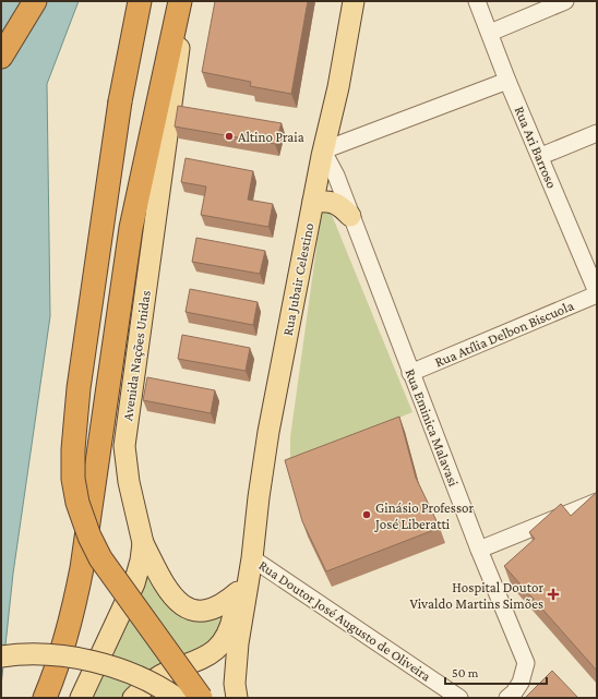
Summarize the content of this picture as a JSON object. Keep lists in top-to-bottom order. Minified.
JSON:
{"streets":{"main road":["Rua Jubair Celestino","Avenida Nações Unidas"],"street":["Rua Ari Barroso","Rua Atília Delbon Biscuola","Rua Eminica Malavasi","Rua Doutor José Augusto de Oliveira"]},"crossings":[["Rua Ari Barroso","Rua Atília Delbon Biscuola"],["Rua Jubair Celestino","Rua Eminica Malavasi"],["Rua Jubair Celestino","Rua Doutor José Augusto de Oliveira"],["Rua Atília Delbon Biscuola","Rua Eminica Malavasi"]],"places":{"other":["Altino Praia","Ginásio Professor José Liberatti"],"health":["Hospital Doutor Vivaldo Martins Simões"]},"scale_bar":"50 m"}
